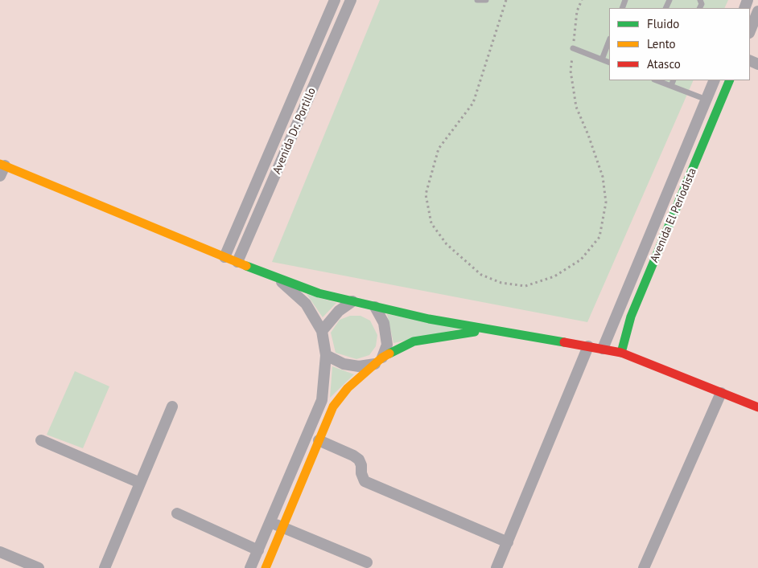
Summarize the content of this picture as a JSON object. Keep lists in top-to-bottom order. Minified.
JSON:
{"streets":{"street":["Avenida Dr. Portillo","Avenida El Periodista"]},"legend":["Fluido","Lento","Atasco"]}
